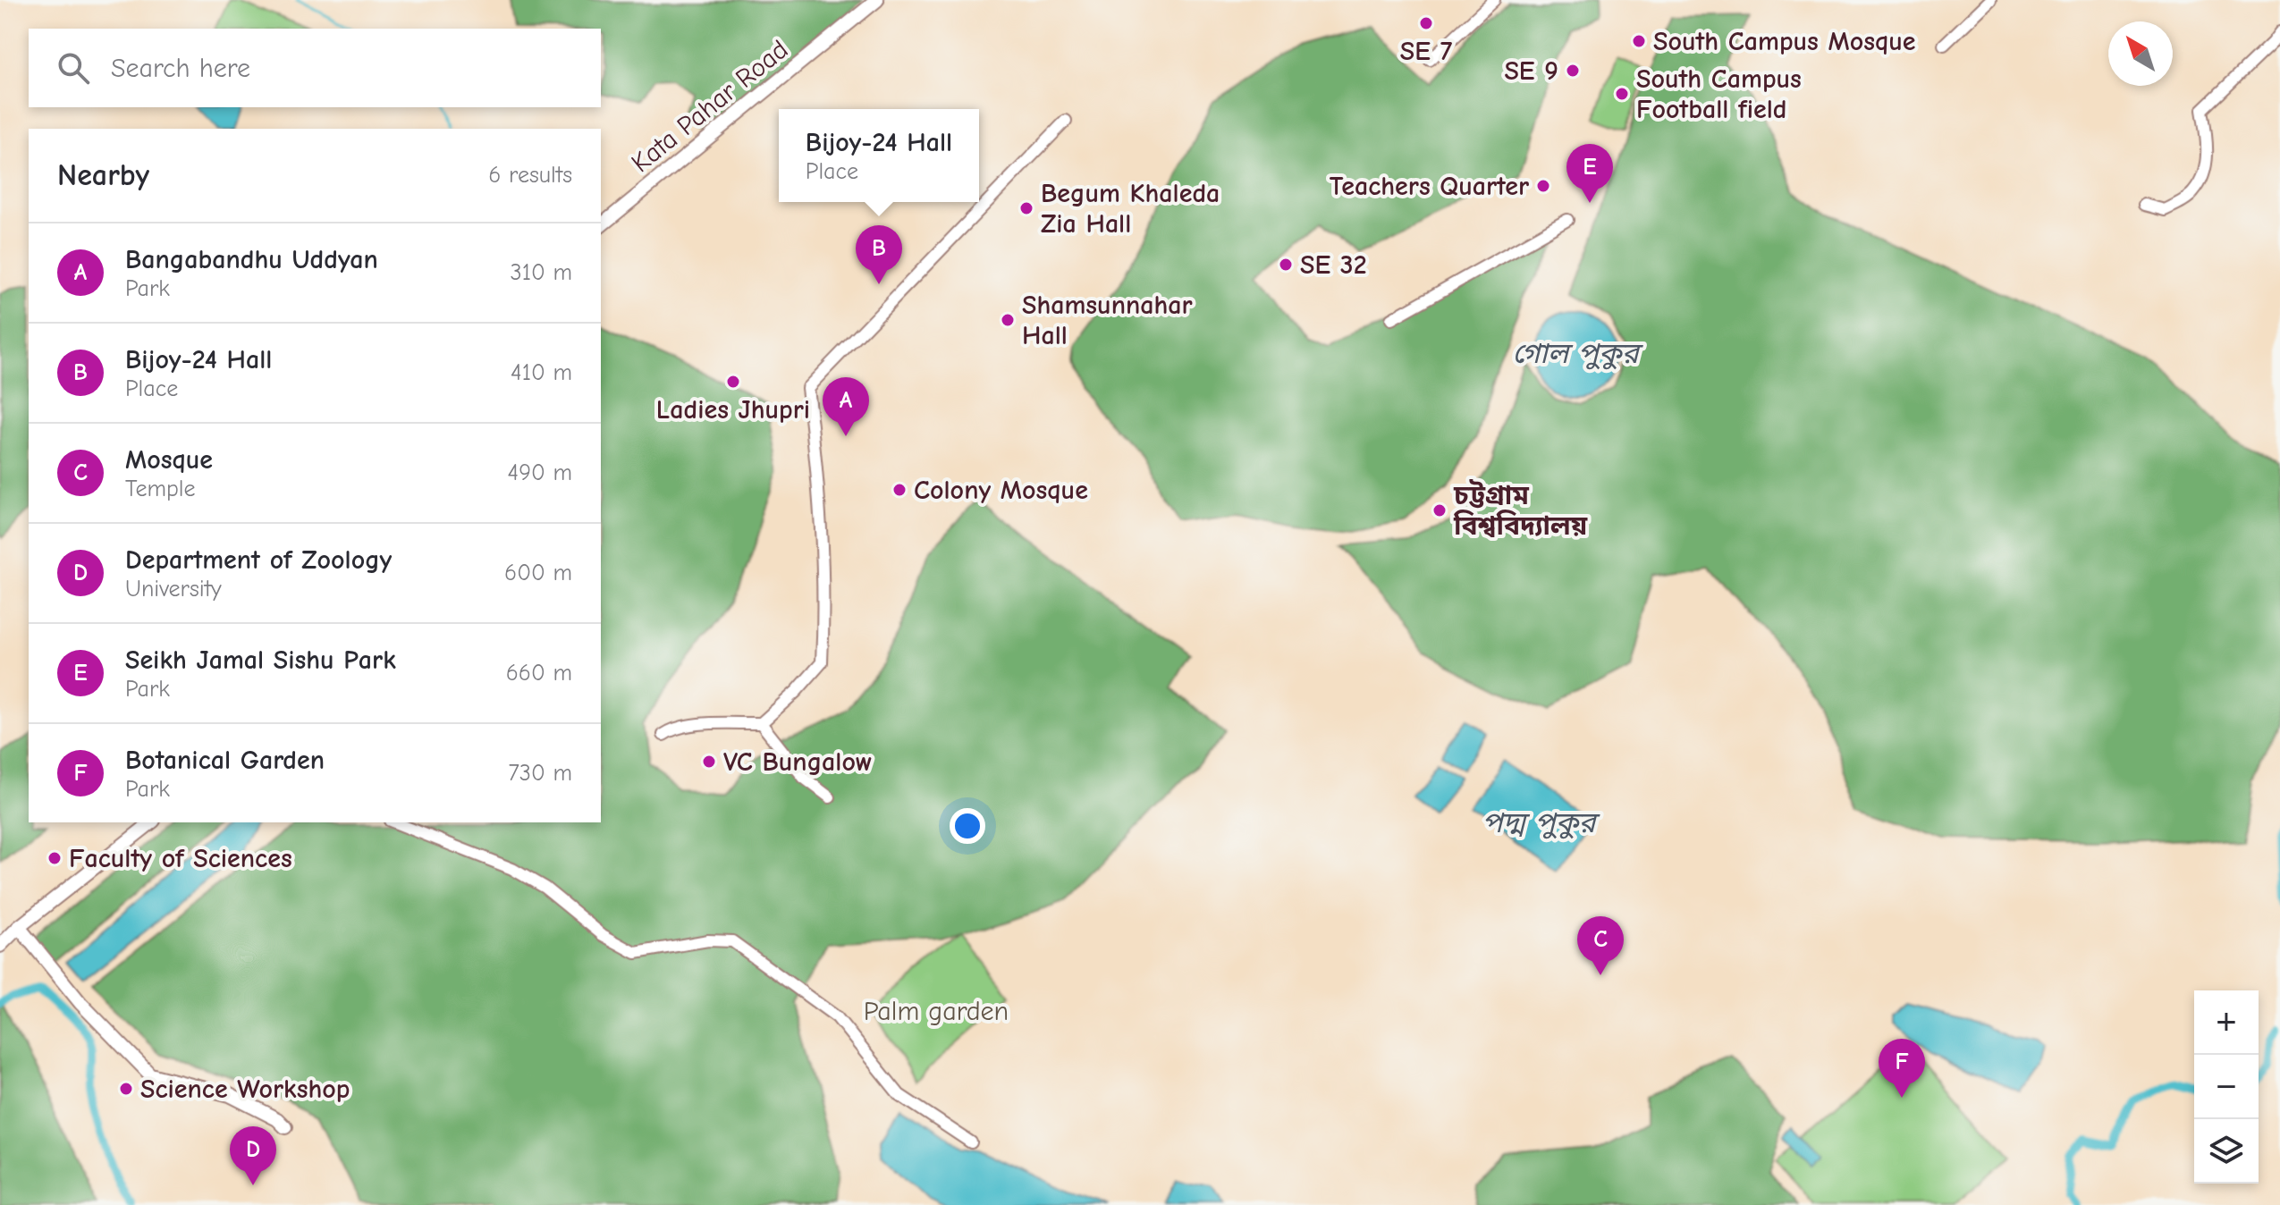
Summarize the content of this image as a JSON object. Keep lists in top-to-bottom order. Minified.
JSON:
{"streets":{"street":["Kata Pahar Road"]},"water":["গোল পুকুর","পদ্ম পুকুর"],"parks":["Palm garden"],"places":["SE 7","South Campus Mosque","SE 9","South Campus Football field","Teachers Quarter","Begum Khaleda Zia Hall","SE 32","Shamsunnahar Hall","Ladies Jhupri","Colony Mosque","চট্টগ্রাম বিশ্ববিদ্যালয়","VC Bungalow","Faculty of Sciences","Science Workshop"],"north":"top left","page":{"search":"Search here","popup":["Bijoy-24 Hall","Place"],"heading":["Nearby","6 results"],"pins":["E","B","A","C","F","D"],"list":[{"mark":"A","name":"Bangabandhu Uddyan","note":"Park","value":"310 m"},{"mark":"B","name":"Bijoy-24 Hall","note":"Place","value":"410 m"},{"mark":"C","name":"Mosque","note":"Temple","value":"490 m"},{"mark":"D","name":"Department of Zoology","note":"University","value":"600 m"},{"mark":"E","name":"Seikh Jamal Sishu Park","note":"Park","value":"660 m"},{"mark":"F","name":"Botanical Garden","note":"Park","value":"730 m"}],"map_buttons":["+","−"]}}
